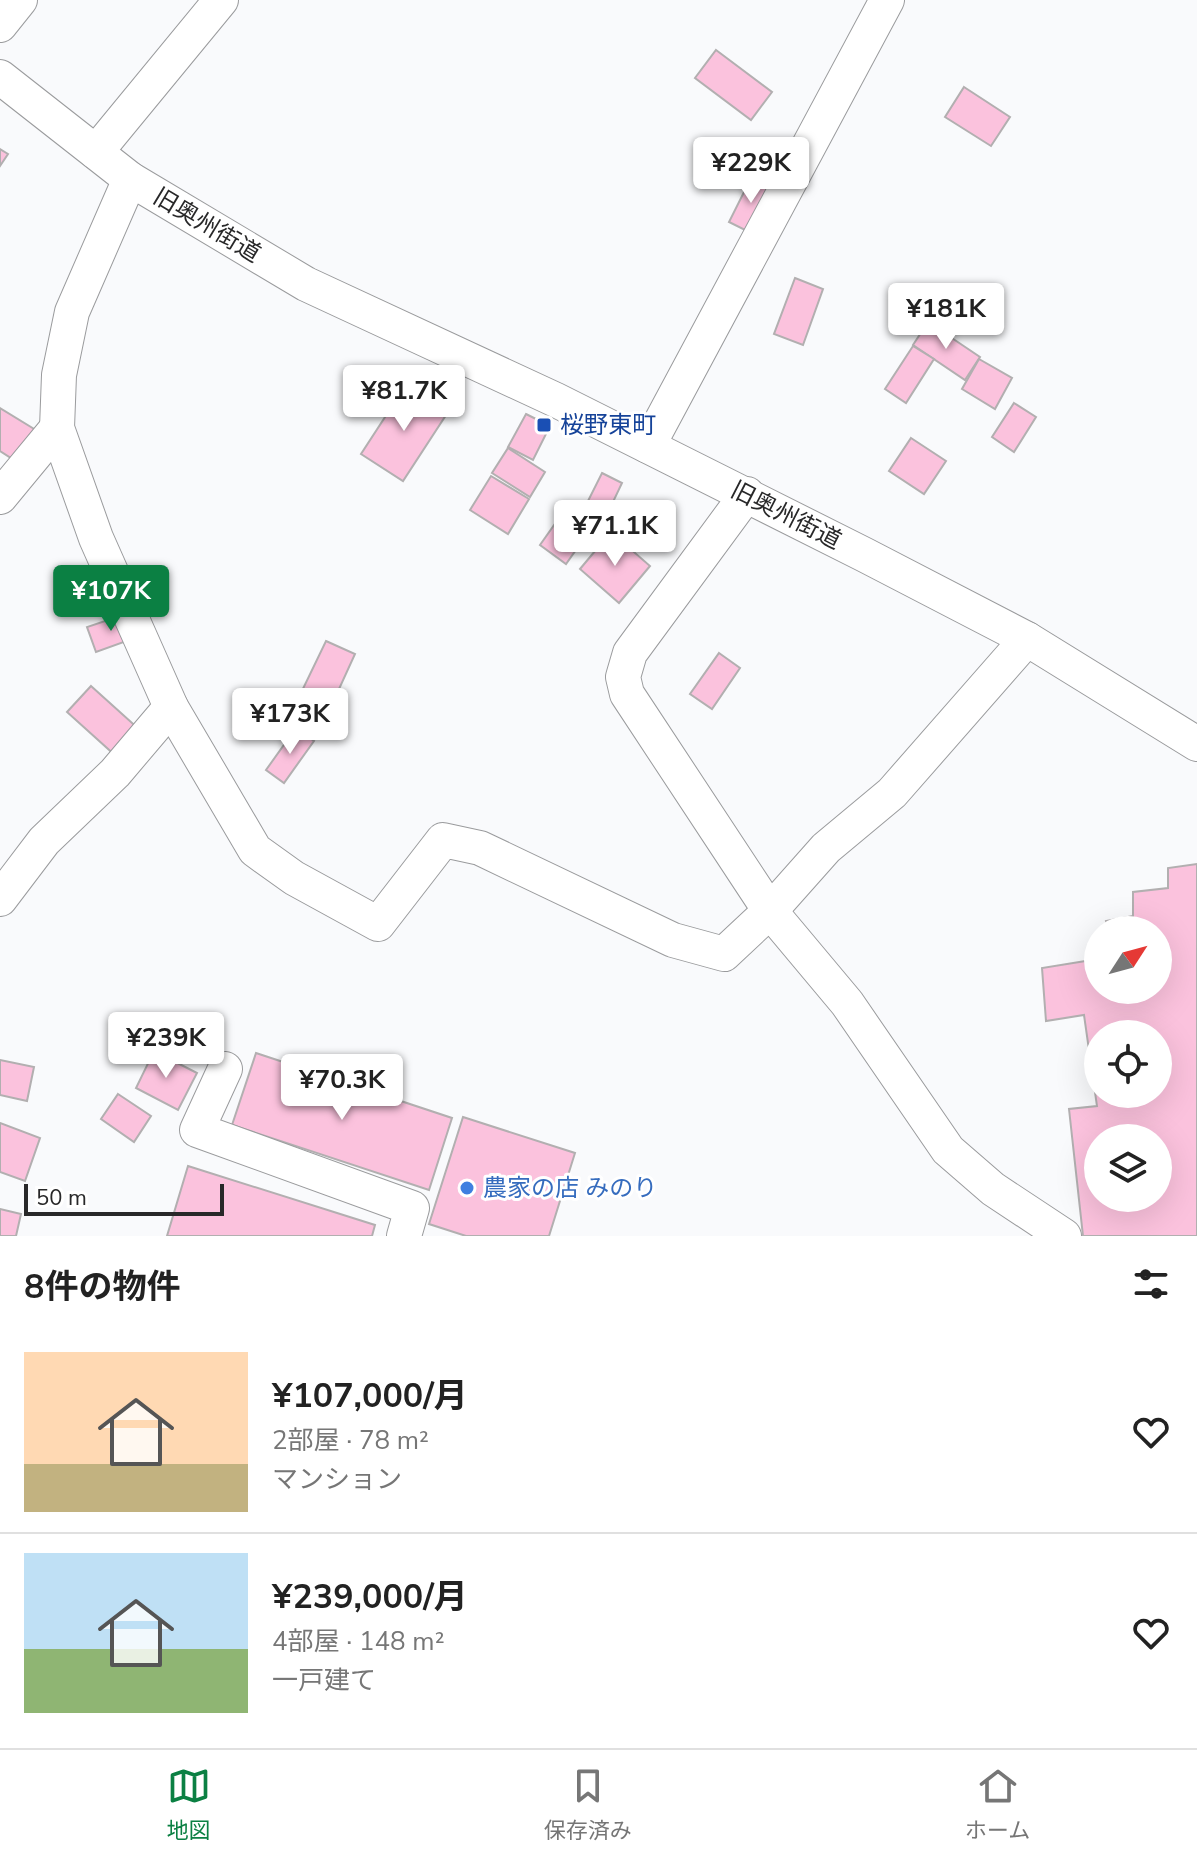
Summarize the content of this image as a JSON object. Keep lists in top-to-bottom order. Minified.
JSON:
{"streets":{"street":["旧奥州街道"]},"places":{"transit":["桜野東町"],"other":["農家の店 みのり"]},"scale_bar":"50 m","north":"top right","page":{"price":["¥229K","¥181K","¥81.7K","¥71.1K","¥107K","¥173K","¥239K","¥70.3K"],"scale":"50 m","heading":"8件の物件","list":[{"name":"¥107,000/月","note":"2部屋 · 78 m² · マンション"},{"name":"¥239,000/月","note":"4部屋 · 148 m² · 一戸建て"}],"tabs":["地図","保存済み","ホーム"]}}
